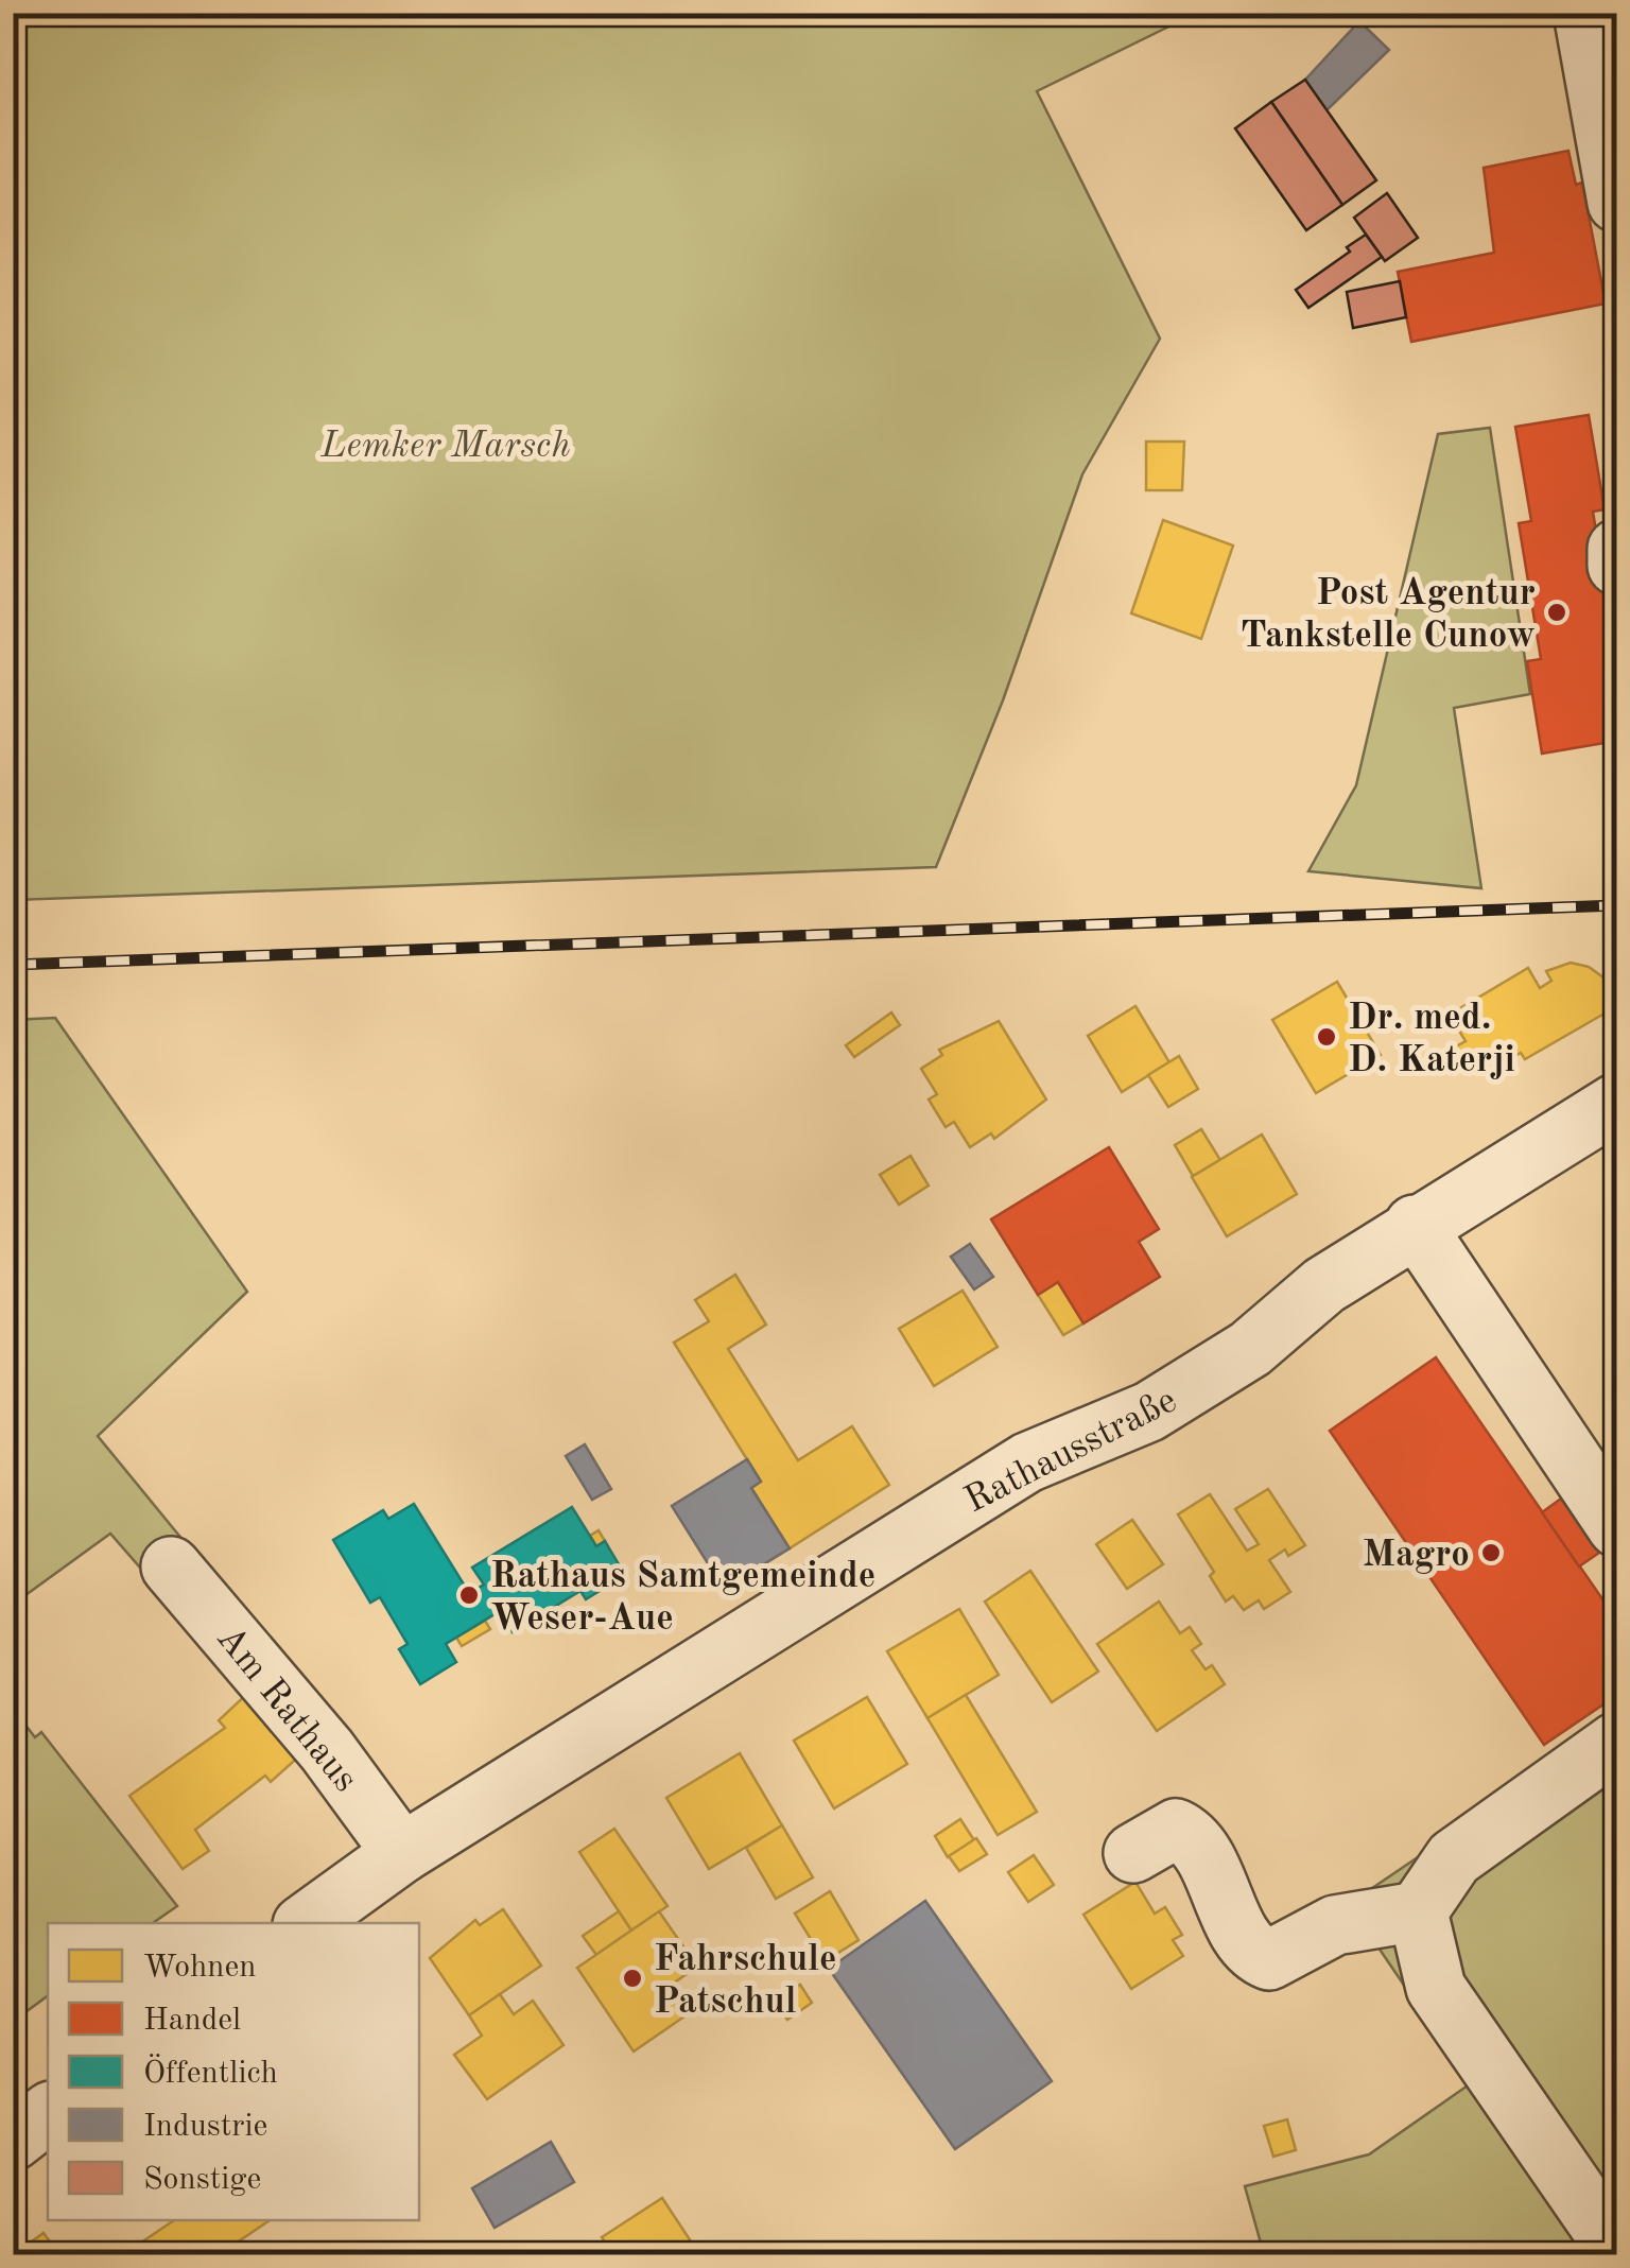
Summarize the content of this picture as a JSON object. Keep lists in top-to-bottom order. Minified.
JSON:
{"streets":{"street":["Rathausstraße","Am Rathaus"]},"crossings":[["Rathausstraße","Am Rathaus"]],"parks":["Lemker Marsch"],"places":["Post Agentur Tankstelle Cunow","Dr. med. D. Katerji","Magro","Rathaus Samtgemeinde Weser-Aue","Fahrschule Patschul"],"legend":["Wohnen","Handel","Öffentlich","Industrie","Sonstige"]}
